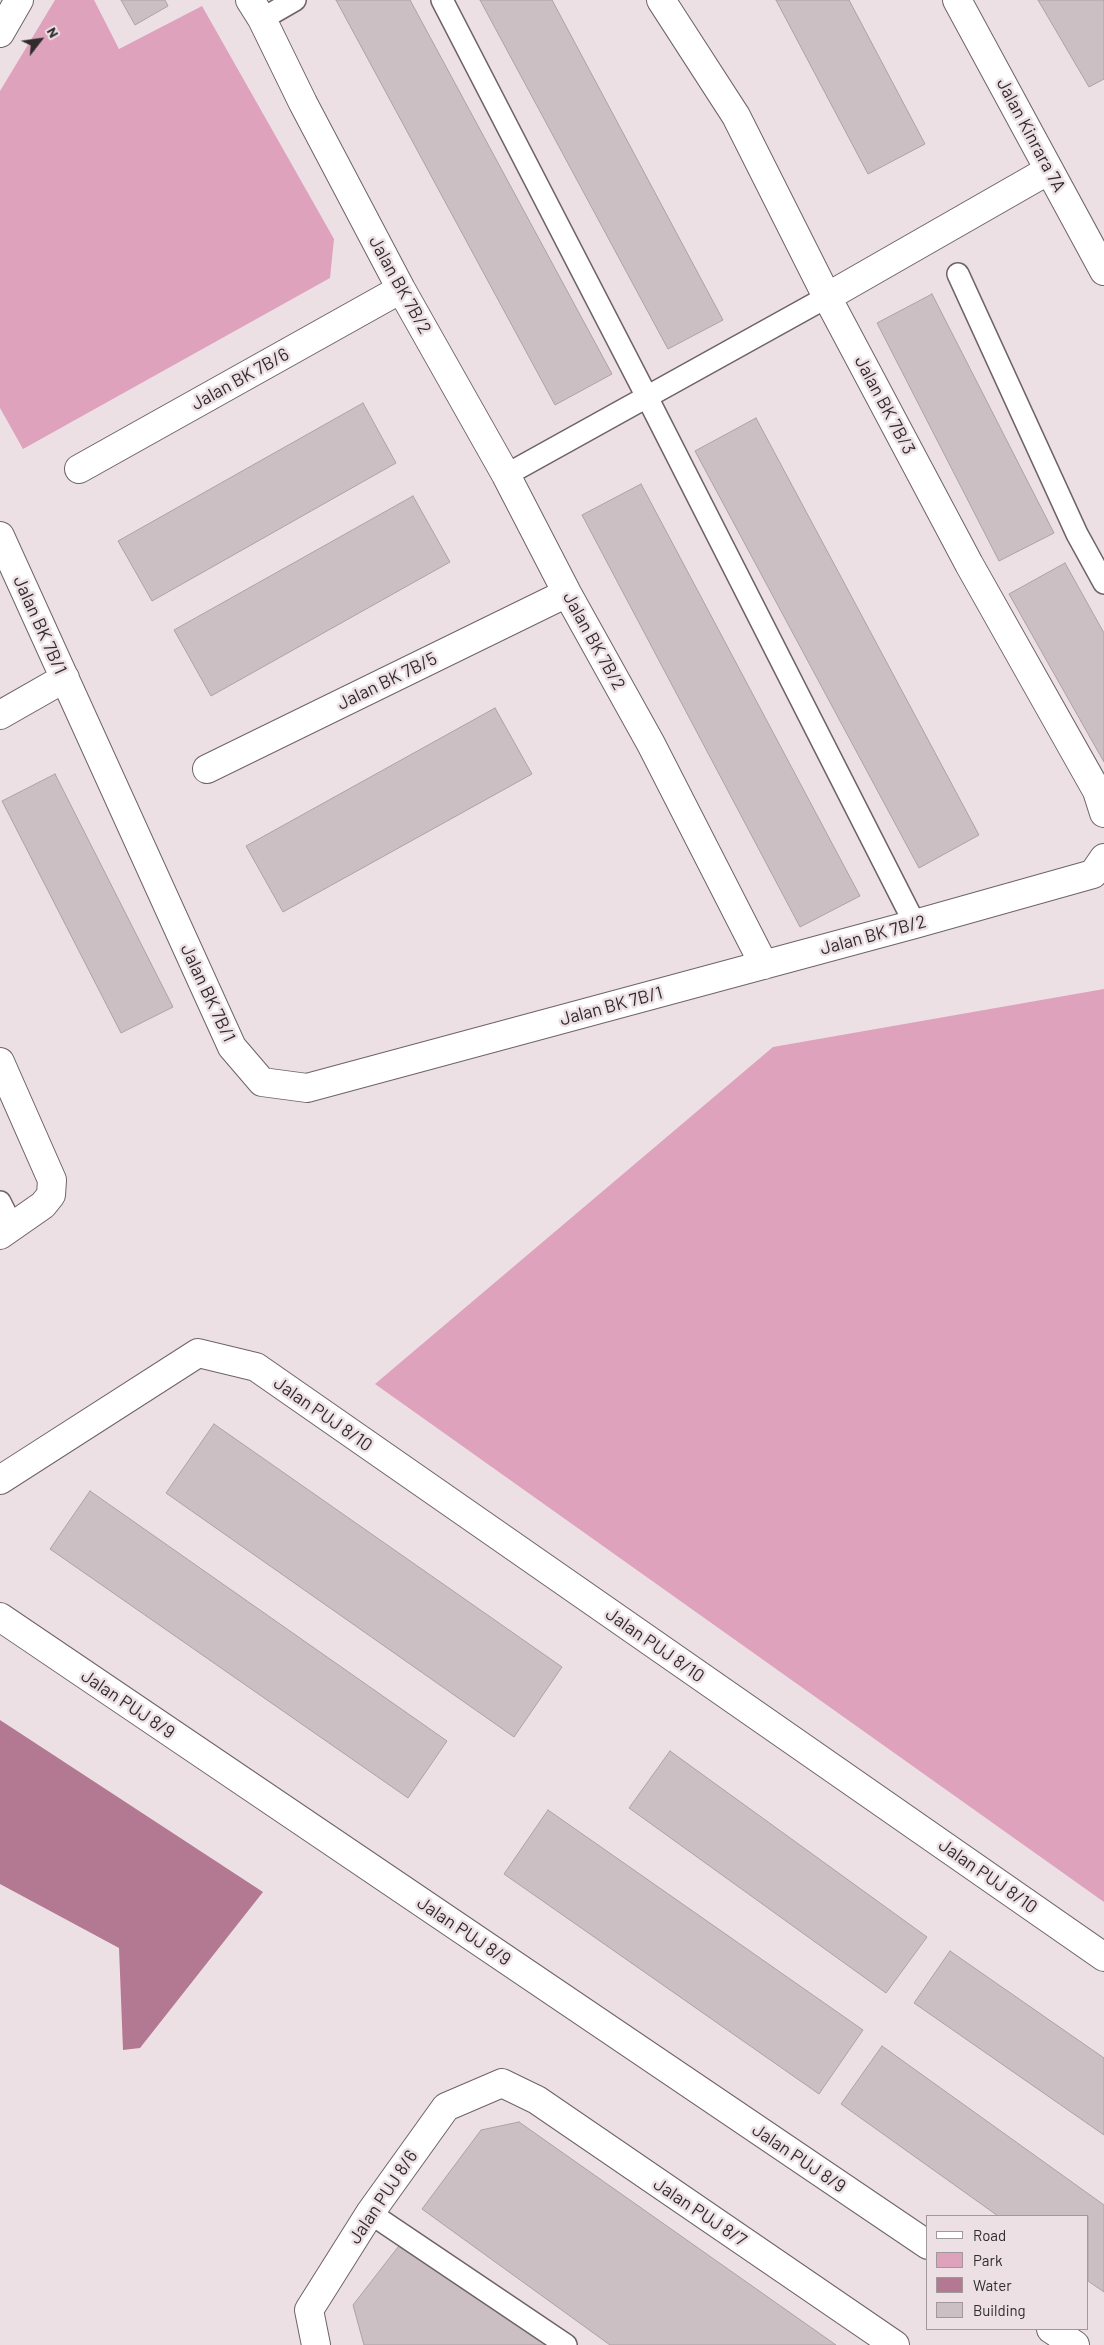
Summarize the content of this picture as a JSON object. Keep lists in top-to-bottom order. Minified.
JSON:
{"streets":{"street":["Jalan Kinrara 7A","Jalan BK 7B/2","Jalan BK 7B/6","Jalan BK 7B/3","Jalan BK 7B/1","Jalan BK 7B/5","Jalan PUJ 8/10","Jalan PUJ 8/9","Jalan PUJ 8/6","Jalan PUJ 8/7"]},"crossings":[["Jalan BK 7B/2","Jalan BK 7B/6"],["Jalan BK 7B/2","Jalan BK 7B/1"],["Jalan BK 7B/2","Jalan BK 7B/5"],["Jalan PUJ 8/6","Jalan PUJ 8/7"]],"legend":["Road","Park","Water","Building"],"north":"top right"}
